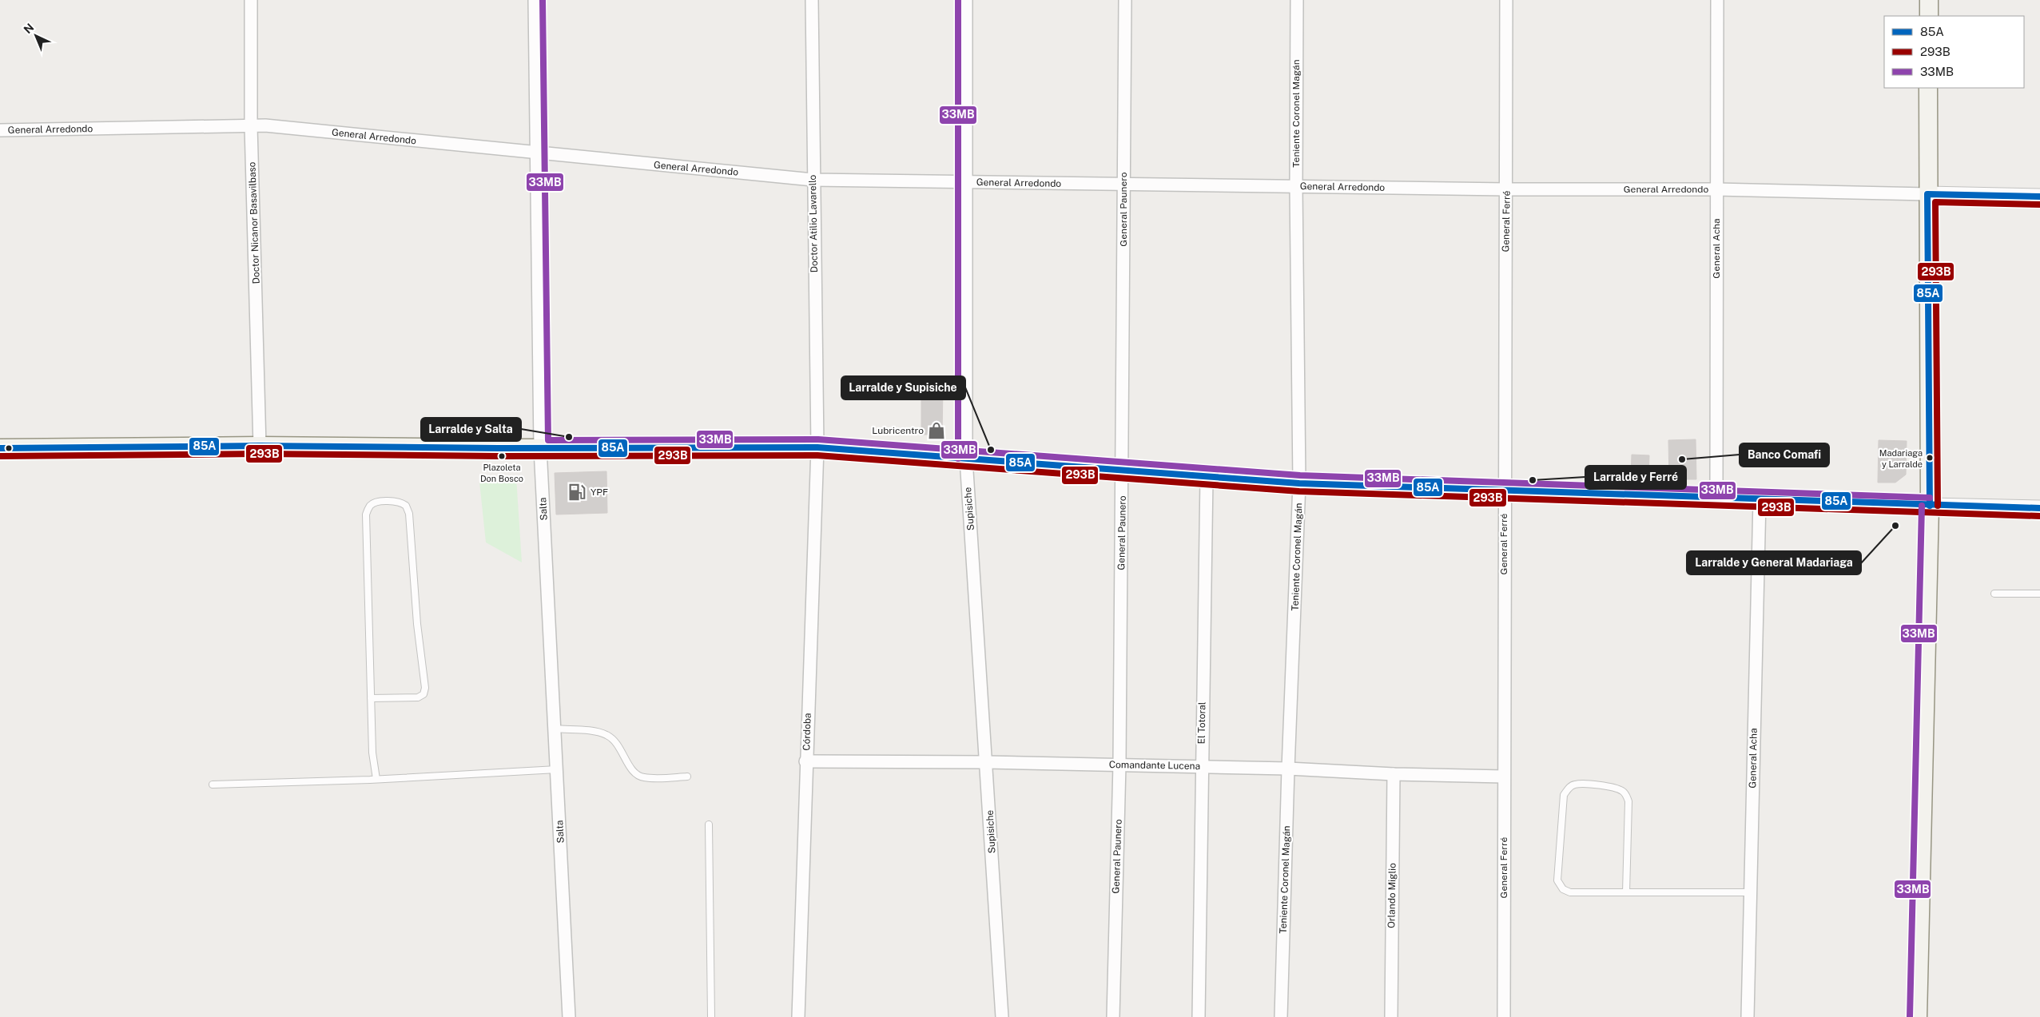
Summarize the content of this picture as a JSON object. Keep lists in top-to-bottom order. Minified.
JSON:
{"streets":{"street":["Teniente Coronel Magán","General Arredondo","General Paunero","General Ferré","Doctor Nicanor Basavilbaso","Doctor Atilio Lavarello","General Acha","Salta","Supisiche","El Totoral","Córdoba","Comandante Lucena","Orlando Miglio"]},"crossings":[["Teniente Coronel Magán","General Arredondo"],["Teniente Coronel Magán","Comandante Lucena"],["General Arredondo","General Paunero"],["General Arredondo","General Ferré"],["General Arredondo","Doctor Nicanor Basavilbaso"],["General Arredondo","Doctor Atilio Lavarello"],["General Arredondo","General Acha"],["General Arredondo","Salta"],["General Arredondo","Supisiche"],["General Paunero","Comandante Lucena"],["General Ferré","Comandante Lucena"],["Doctor Atilio Lavarello","Córdoba"],["Supisiche","Comandante Lucena"],["El Totoral","Comandante Lucena"],["Córdoba","Comandante Lucena"],["Comandante Lucena","Orlando Miglio"]],"places":{"shop":["Lubricentro"],"other":["Larralde y Salta","Larralde y Supisiche","Plazoleta Don Bosco","Madariaga y Larralde","Banco Comafi","Larralde y Ferré","Larralde y General Madariaga"],"fuel station":["YPF"]},"lines":["transit line 33MB","transit line 85A","transit line 293B"],"legend":["85A","293B","33MB"],"north":"top left"}
